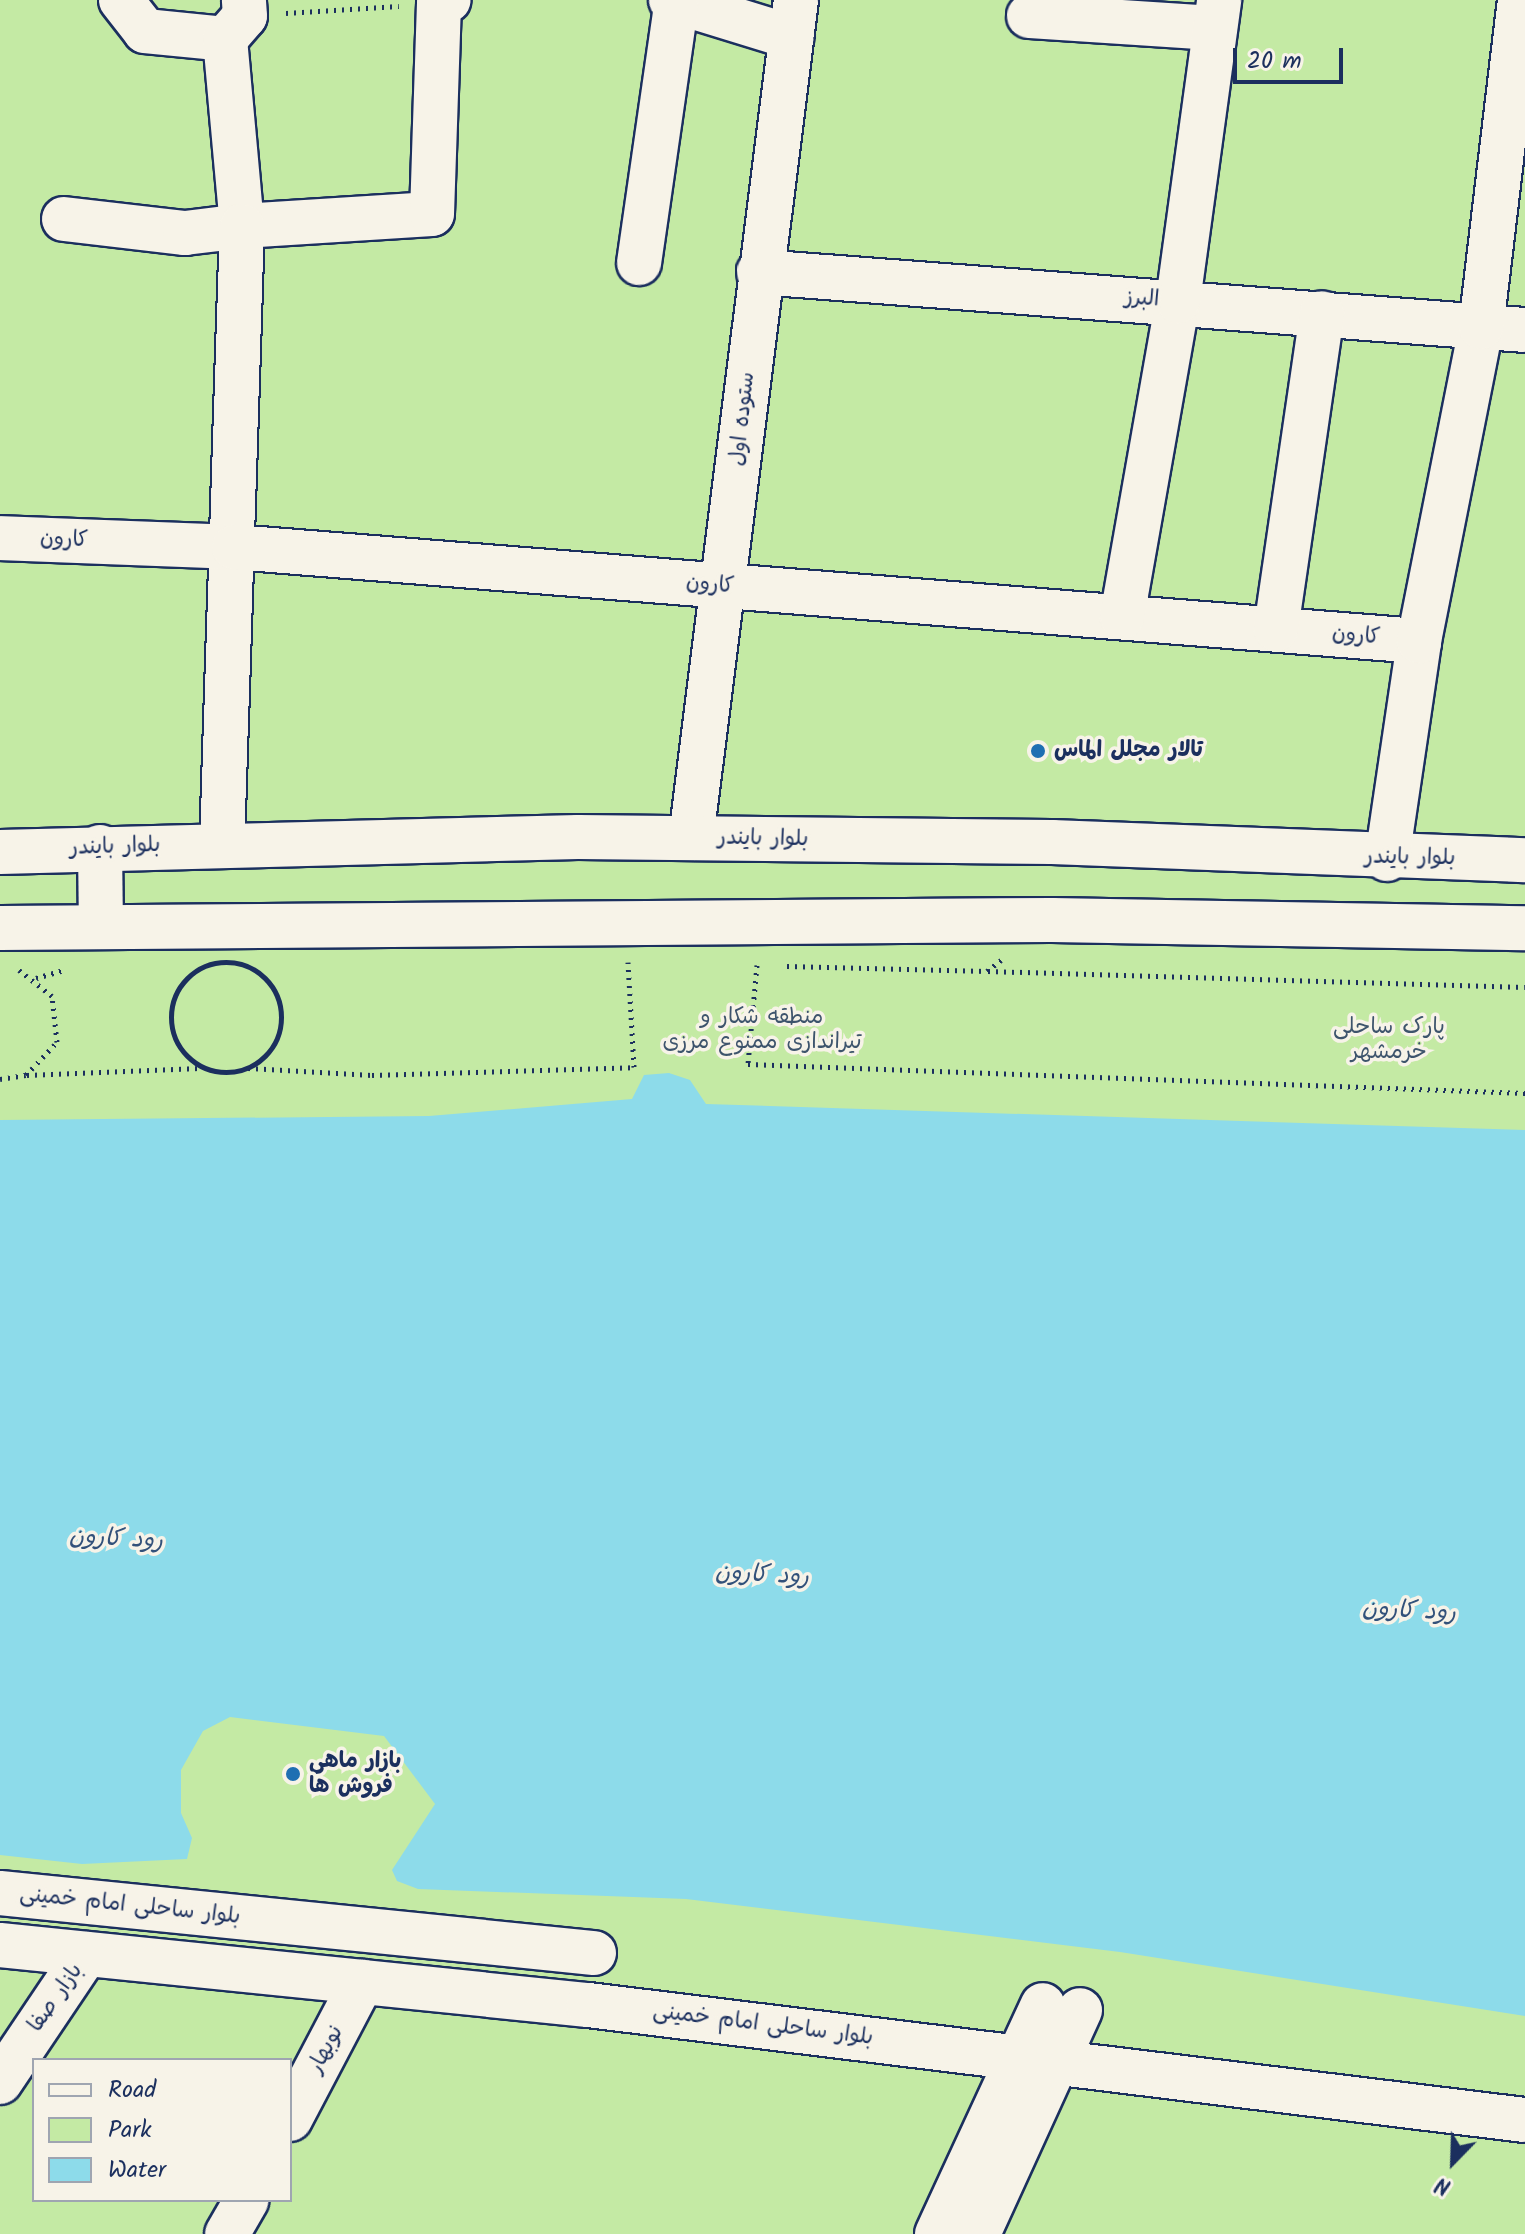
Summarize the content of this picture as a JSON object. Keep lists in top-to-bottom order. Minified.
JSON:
{"streets":{"street":["البرز","ستوده اول","کارون","بلوار بایندر","بلوار ساحلی امام خمینی","بازار صفا","نوبهار"]},"crossings":[["البرز","ستوده اول"],["ستوده اول","کارون"],["ستوده اول","بلوار بایندر"],["بلوار ساحلی امام خمینی","بازار صفا"],["بلوار ساحلی امام خمینی","نوبهار"]],"water":["رود کارون"],"parks":["منطقه شکار و تیراندازی ممنوع مرزی","پارک ساحلی خرمشهر"],"places":["تالار مجلل الماس","بازار ماهی فروش ها"],"legend":["Road","Park","Water"],"scale_bar":"20 m","north":"bottom left"}
